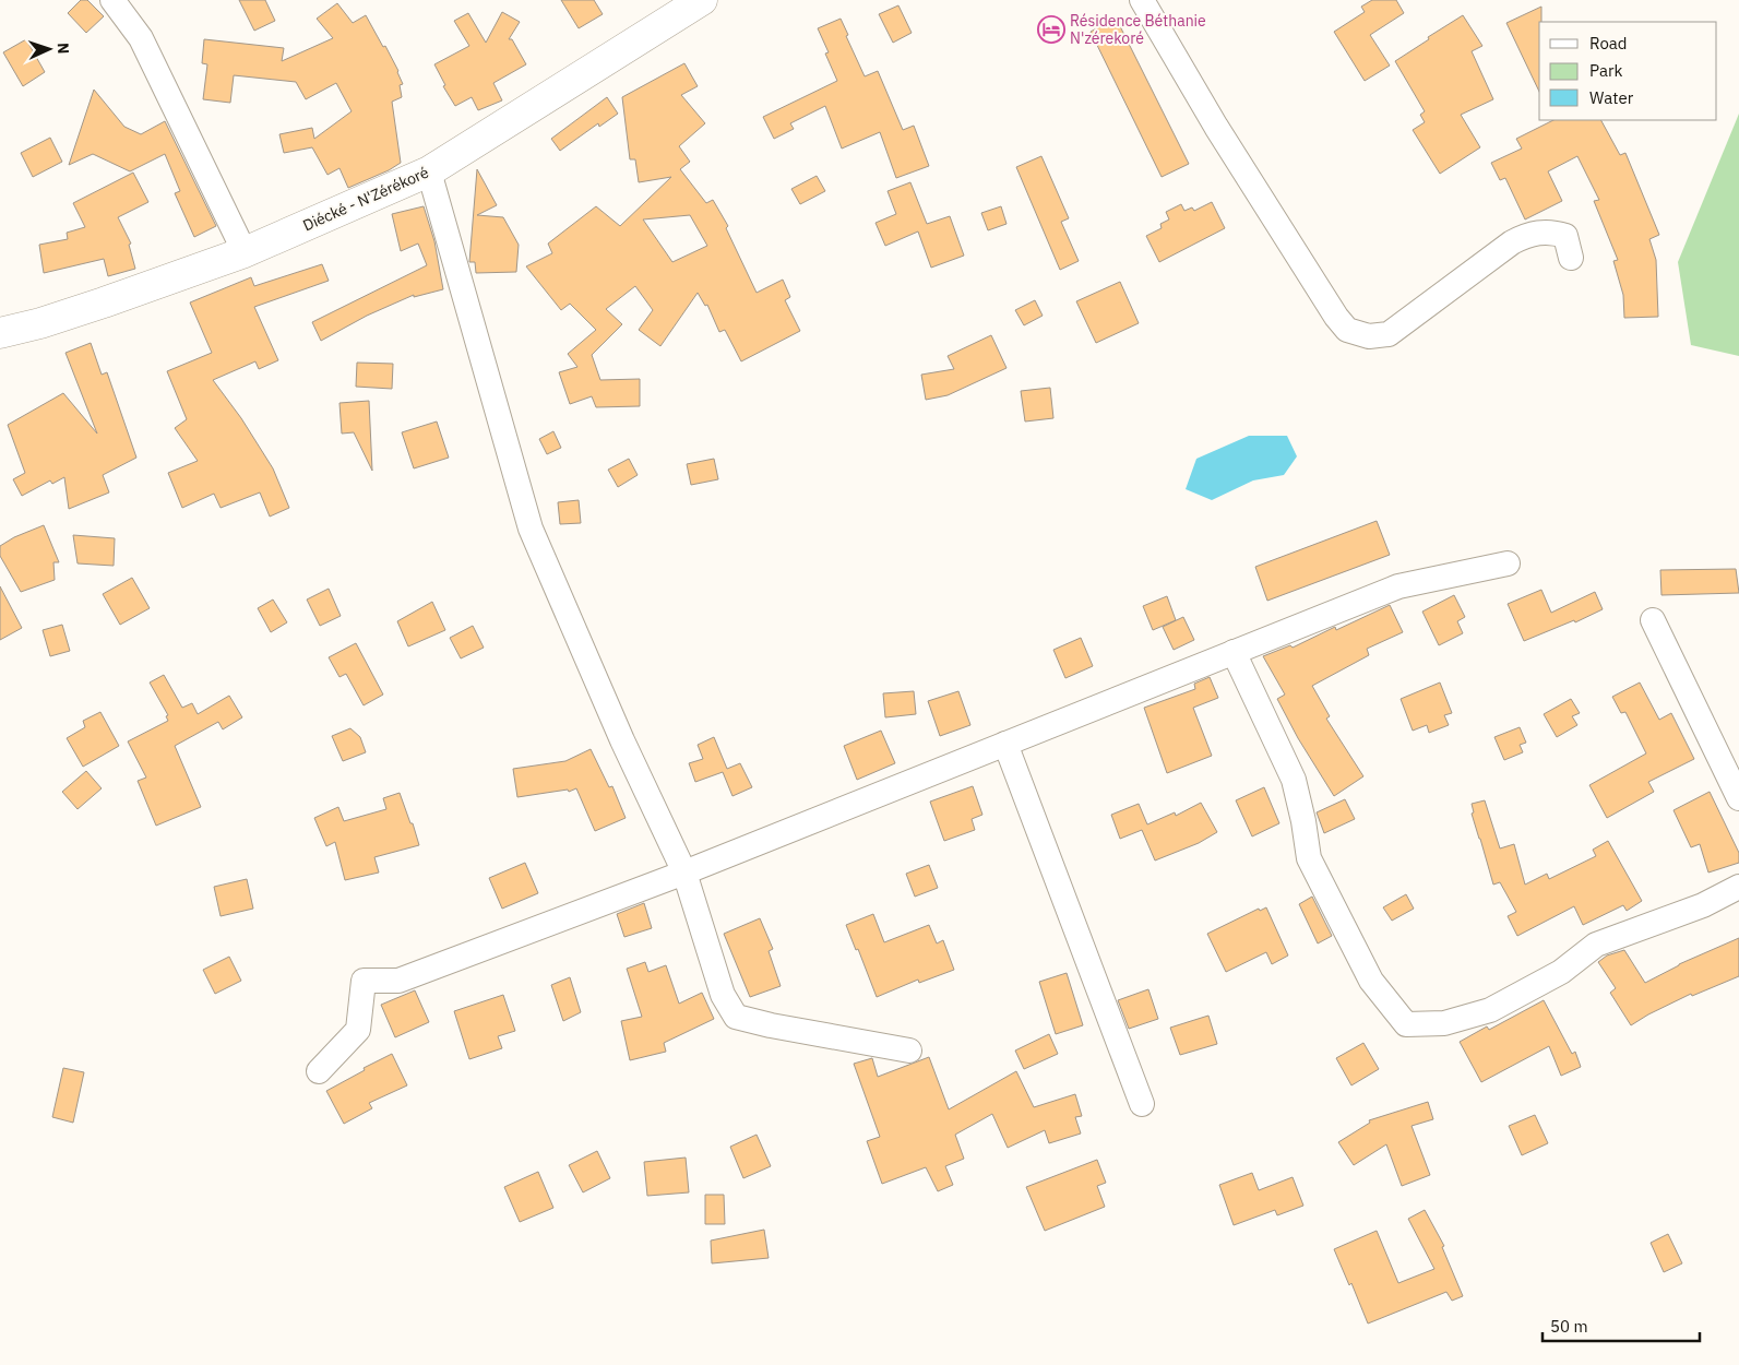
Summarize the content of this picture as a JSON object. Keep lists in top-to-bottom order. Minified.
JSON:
{"streets":{"highway":["Diécké - N'Zérékoré"]},"places":{"hotel":["Résidence Béthanie N'zérekoré"]},"legend":["Road","Park","Water"],"scale_bar":"50 m","north":"right"}
